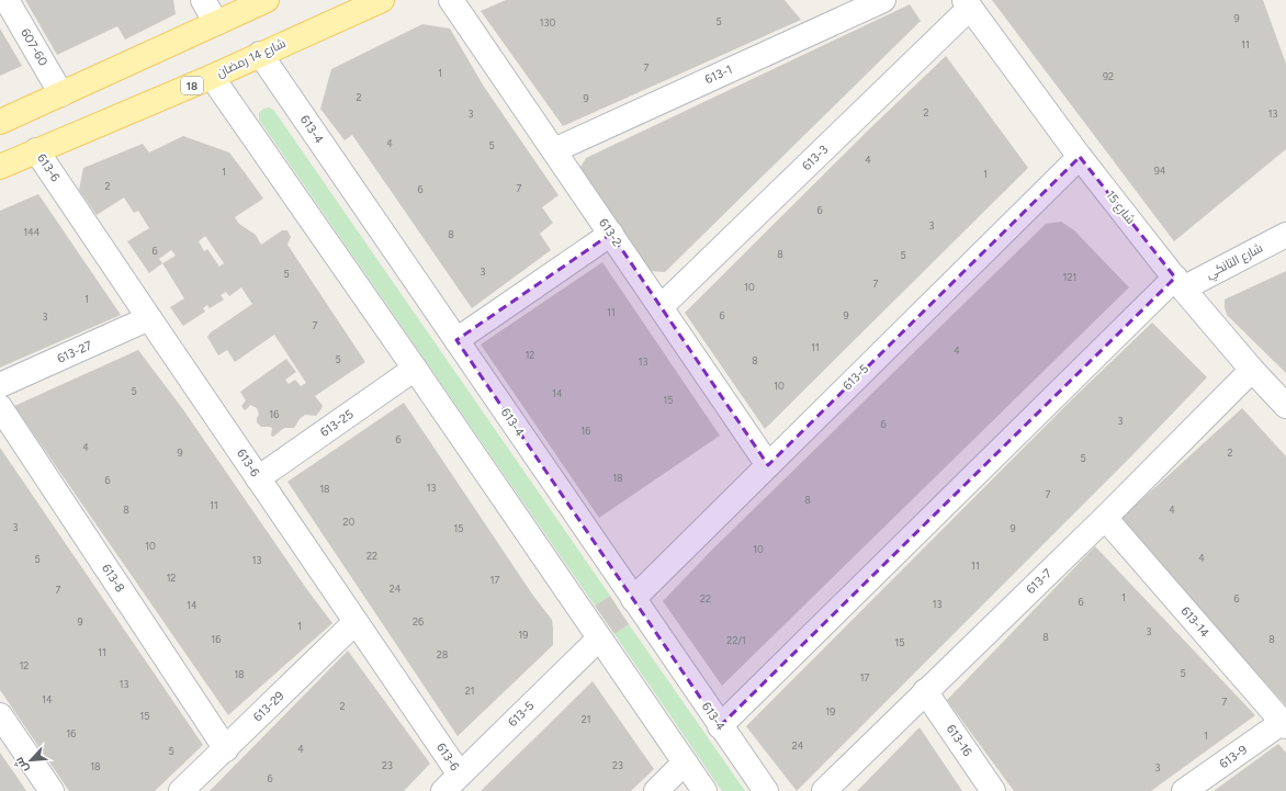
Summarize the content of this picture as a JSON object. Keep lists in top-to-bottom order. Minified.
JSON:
{"streets":{"main road":["شارع 14 رمضان","18"],"street":["607-60","613-1","613-4","613-3","613-6","شارع 15","613-2","شارع التانكي","613-27","613-5","613-25","613-8","613-7","613-14","613-29","613-16","613-9"]},"crossings":[["شارع 14 رمضان","613-4"],["شارع 14 رمضان","613-6"],["613-1","613-2"],["613-4","شارع التانكي"],["613-4","613-5"],["613-3","شارع 15"],["613-3","613-2"],["613-6","613-27"],["613-6","613-5"],["613-6","613-25"],["613-6","613-29"],["شارع 15","شارع التانكي"],["شارع 15","613-5"],["شارع 15","613-7"],["613-2","613-5"],["613-8","613-29"],["613-7","613-14"],["613-7","613-16"],["613-14","613-9"]],"house_numbers":["9","5","130","11","7","1","92","2","9","2","3","13","4","5","4","94","1","1","2","7","6","6","3","144","8","6","8","5","3","5","121","7","10","1","11","6","9","3","7","11","4","12","5","8","13","10","5","14","15","16","3","6","16","6","4","9","2","5","18","6","13","18","7","8","11","8","4","20","3","15","9","10","10","22","4","5","13","11","12","17","24","7","1","22","6","6","13","14","9","26","1","3","19","8","16","8","22/1","15","11","28","12","5","18","17","13","21","14","7","2","19","15","21","16","1","24","4","5","23","23","18","3","6"],"north":"bottom left"}
